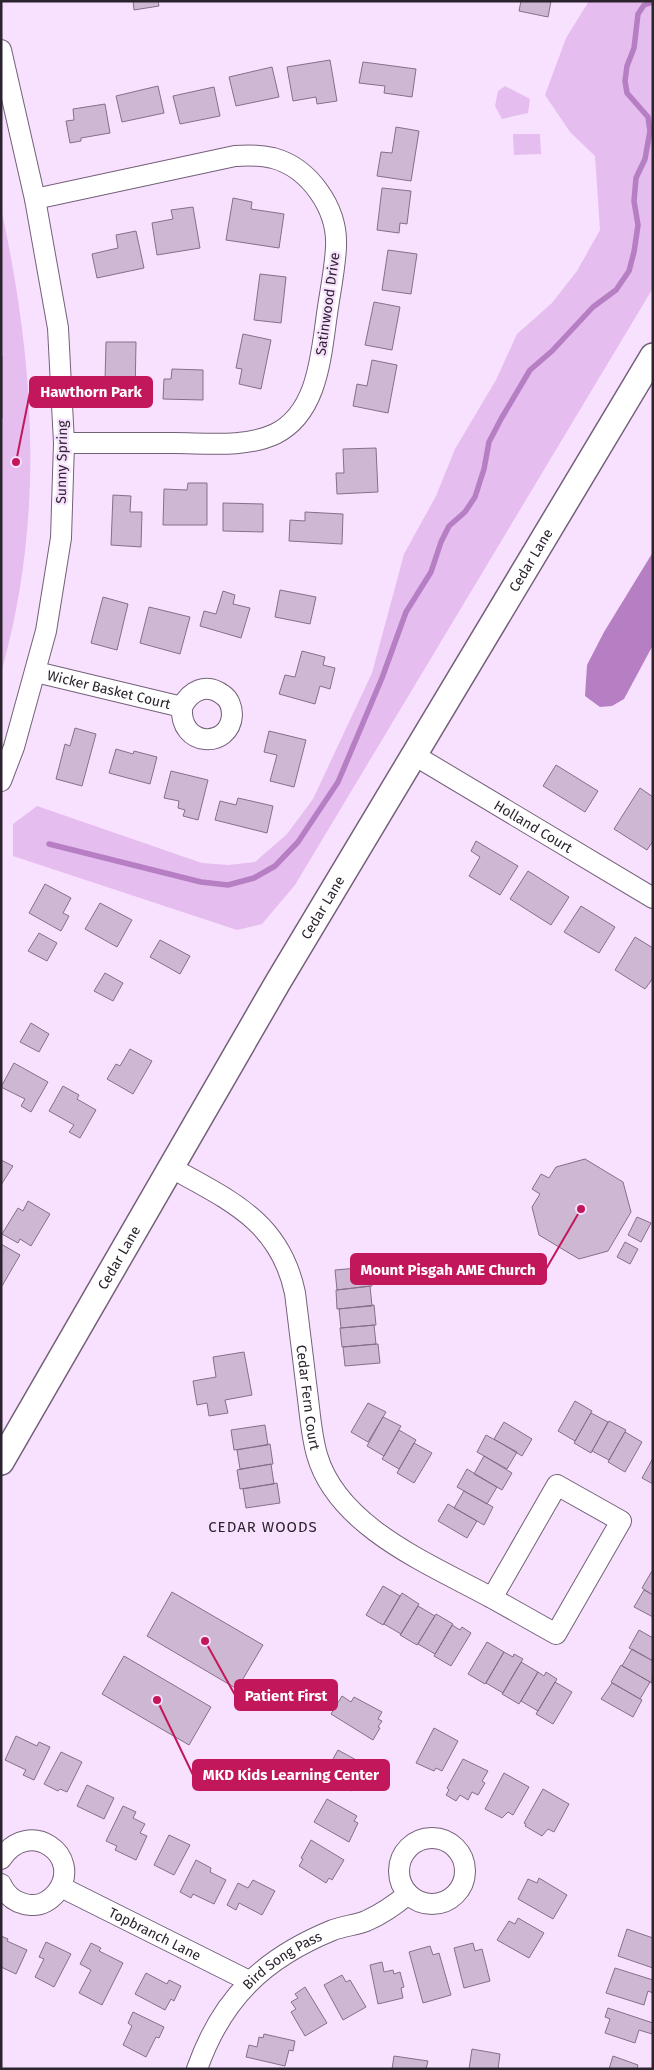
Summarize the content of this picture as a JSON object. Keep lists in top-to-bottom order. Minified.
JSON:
{"streets":{"main road":["Cedar Lane"],"street":["Satinwood Drive","Sunny Spring","Wicker Basket Court","Holland Court","Cedar Fern Court","Topbranch Lane","Bird Song Pass"]},"crossings":[["Satinwood Drive","Sunny Spring"],["Sunny Spring","Wicker Basket Court"],["Cedar Lane","Holland Court"],["Cedar Lane","Cedar Fern Court"],["Topbranch Lane","Bird Song Pass"]],"districts":["CEDAR WOODS"],"places":["Hawthorn Park","Mount Pisgah AME Church","Patient First","MKD Kids Learning Center"]}
